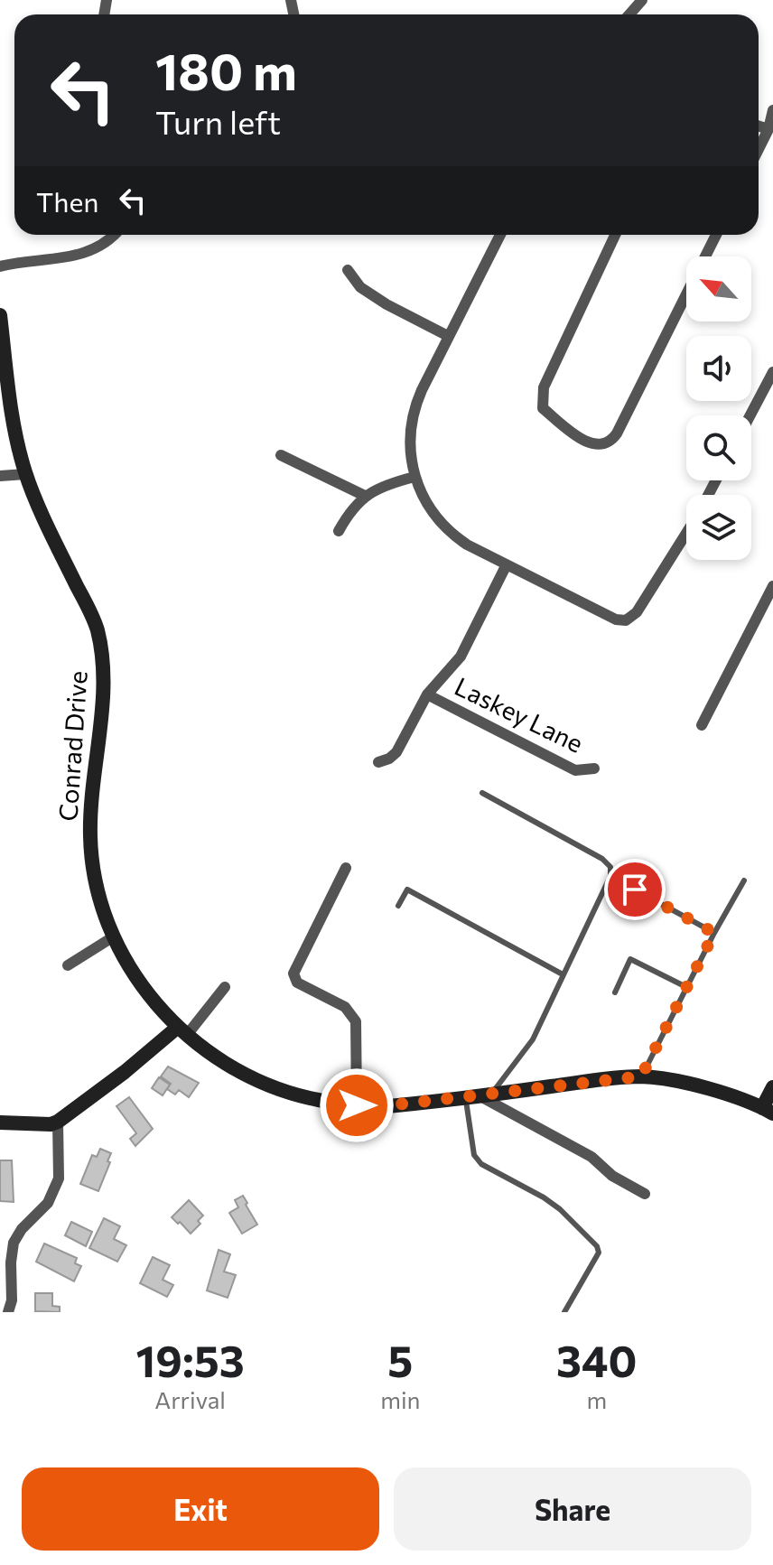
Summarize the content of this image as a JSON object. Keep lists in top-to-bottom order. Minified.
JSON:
{"streets":{"street":["Laskey Lane","Conrad Drive"]},"north":"top left","page":{"turn":["180 m","Turn left"],"then":"Then","eta":["19:53","Arrival","5","min","340","m"],"buttons":["Exit","Share"]}}
